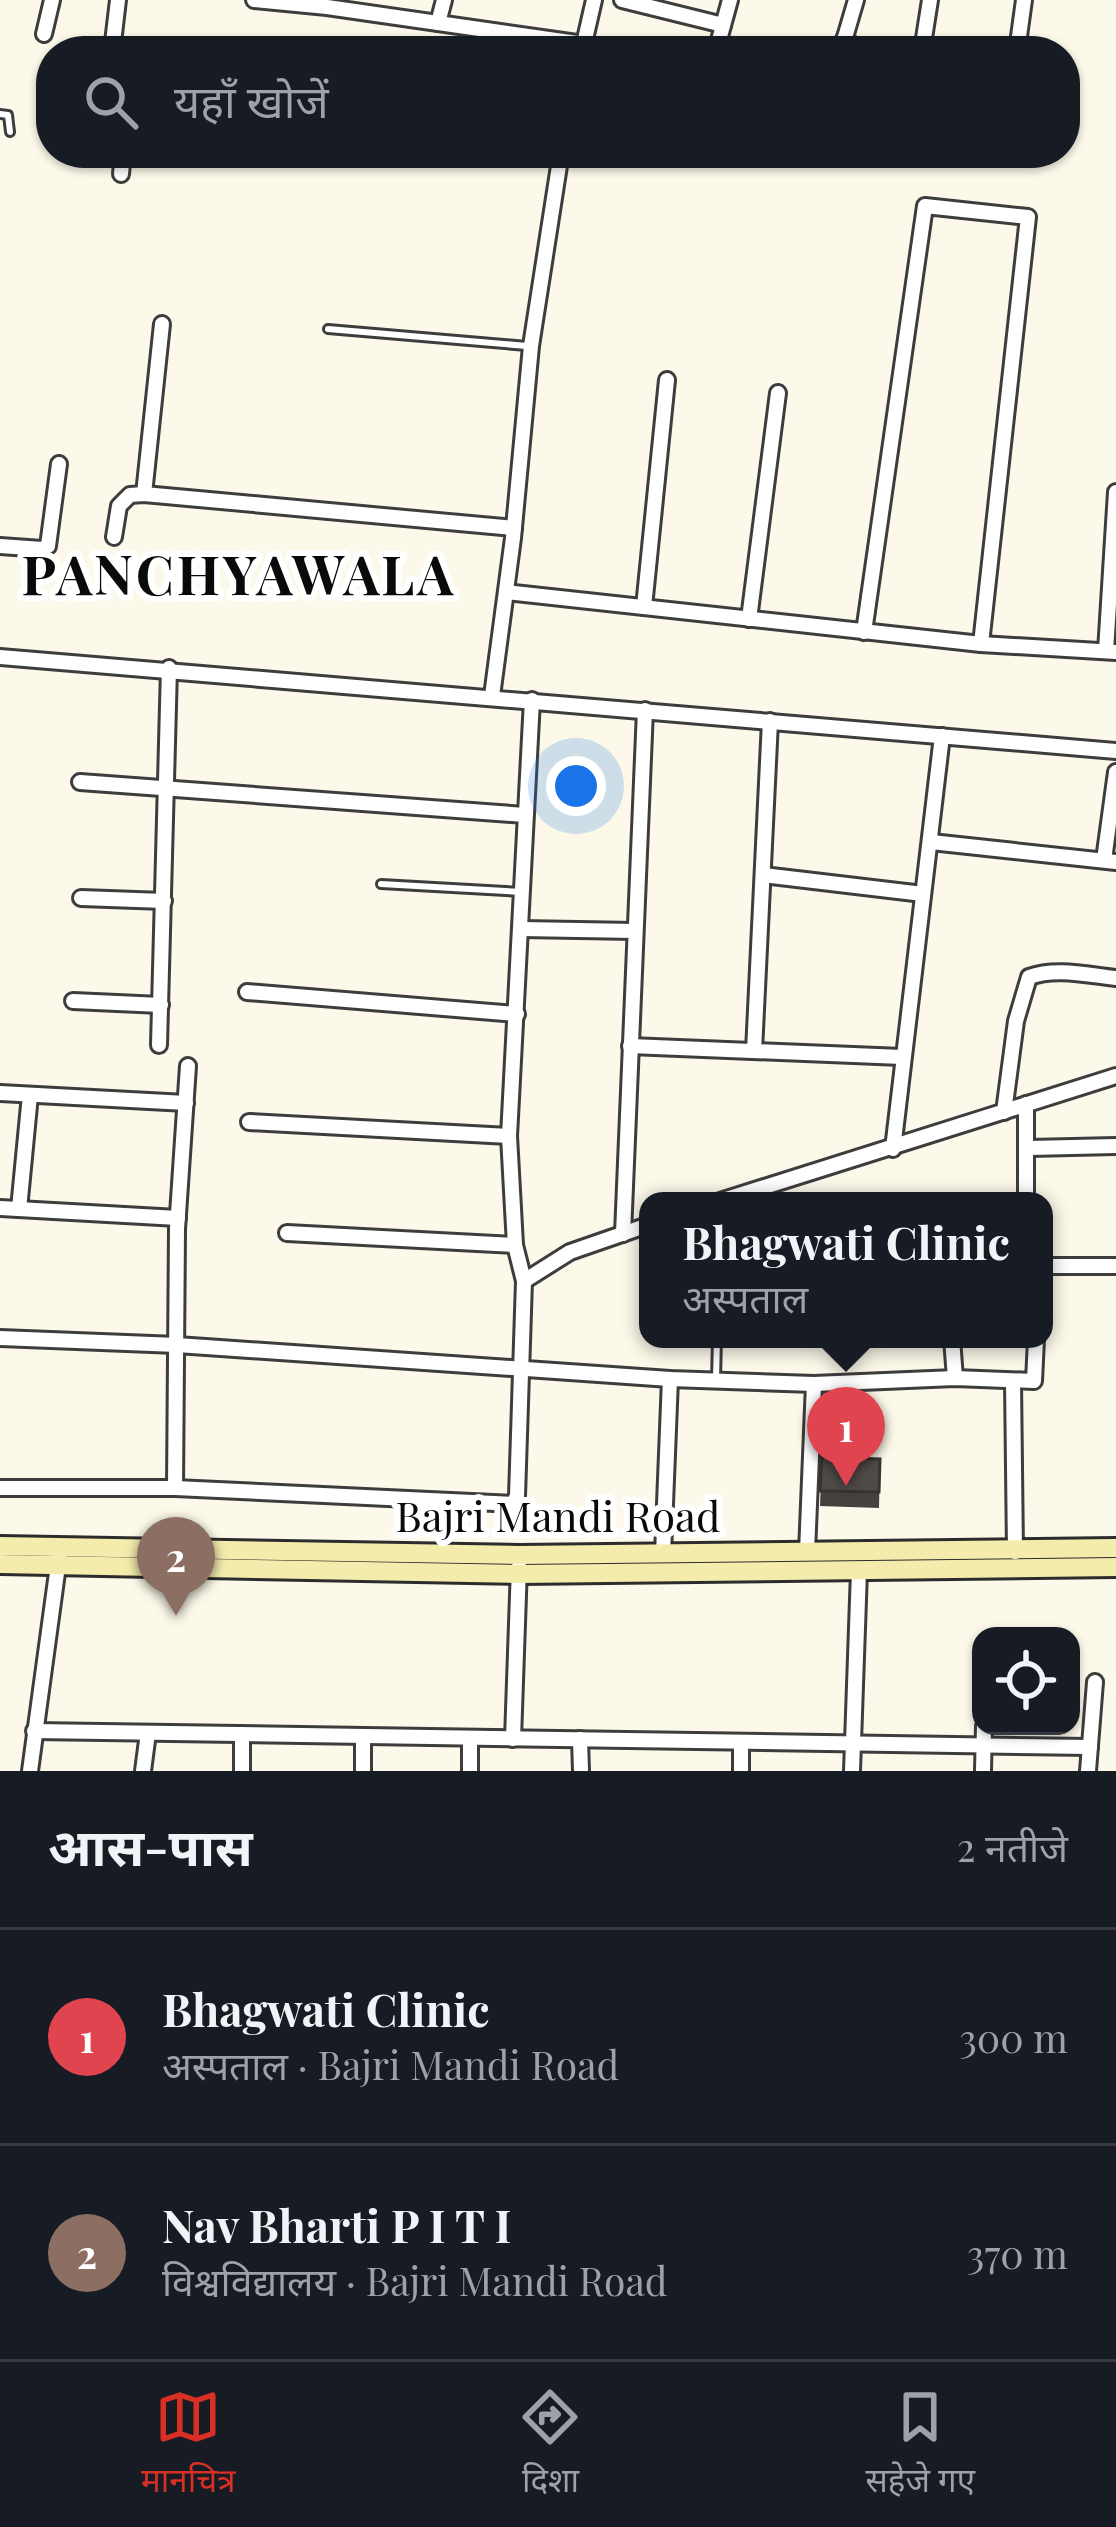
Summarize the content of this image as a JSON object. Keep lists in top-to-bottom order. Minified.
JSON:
{"streets":{"street":["Bajri Mandi Road"]},"districts":["PANCHYAWALA"],"page":{"search":"यहाँ खोजें","popup":["Bhagwati Clinic","अस्पताल"],"pins":["1","2"],"heading":["आस-पास","2 नतीजे"],"list":[{"mark":"1","name":"Bhagwati Clinic","note":"अस्पताल · Bajri Mandi Road","value":"300 m"},{"mark":"2","name":"Nav Bharti P I T I","note":"विश्वविद्यालय · Bajri Mandi Road","value":"370 m"}],"nav":["मानचित्र","दिशा","सहेजे गए"]}}
